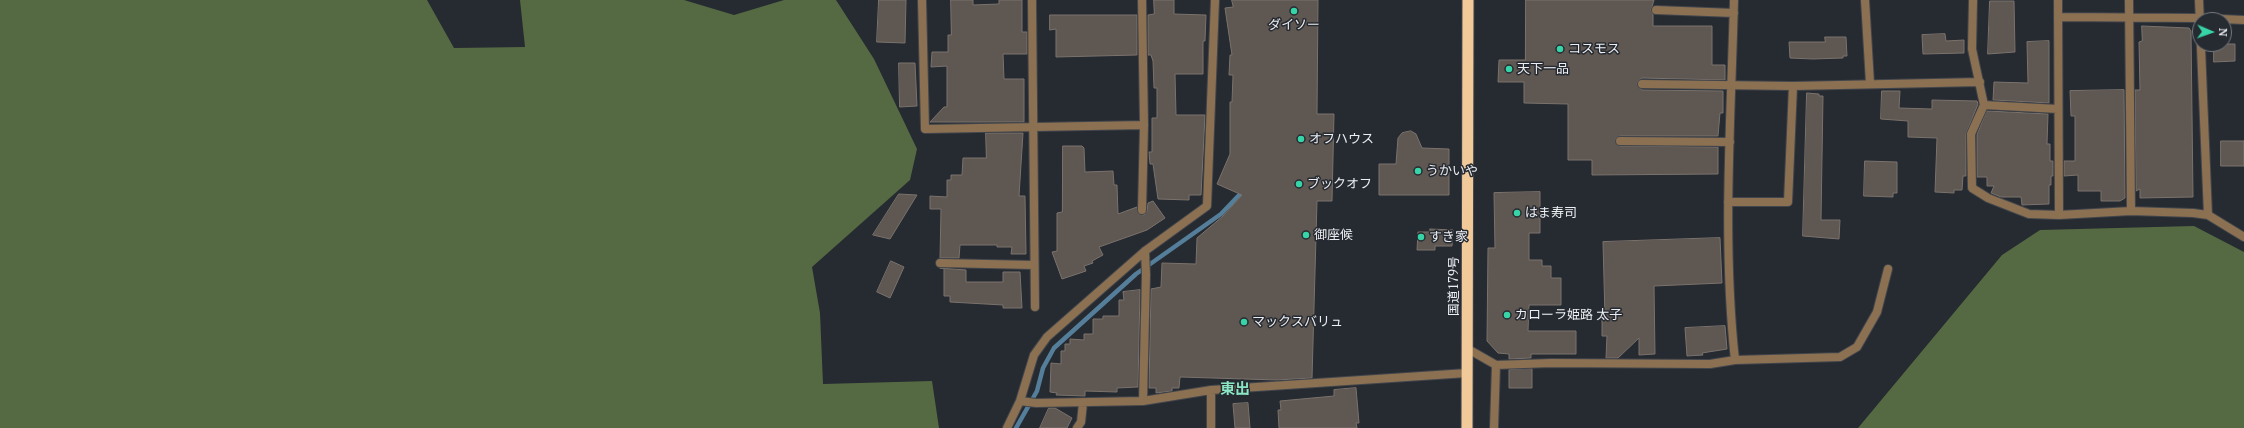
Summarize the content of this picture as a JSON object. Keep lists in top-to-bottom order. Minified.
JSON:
{"streets":{"highway":["国道179号"]},"districts":["東出"],"places":["ダイソー","コスモス","天下一品","オフハウス","うかいや","ブックオフ","はま寿司","御座候","すき家","カローラ姫路 太子","マックスバリュ"],"north":"right"}
